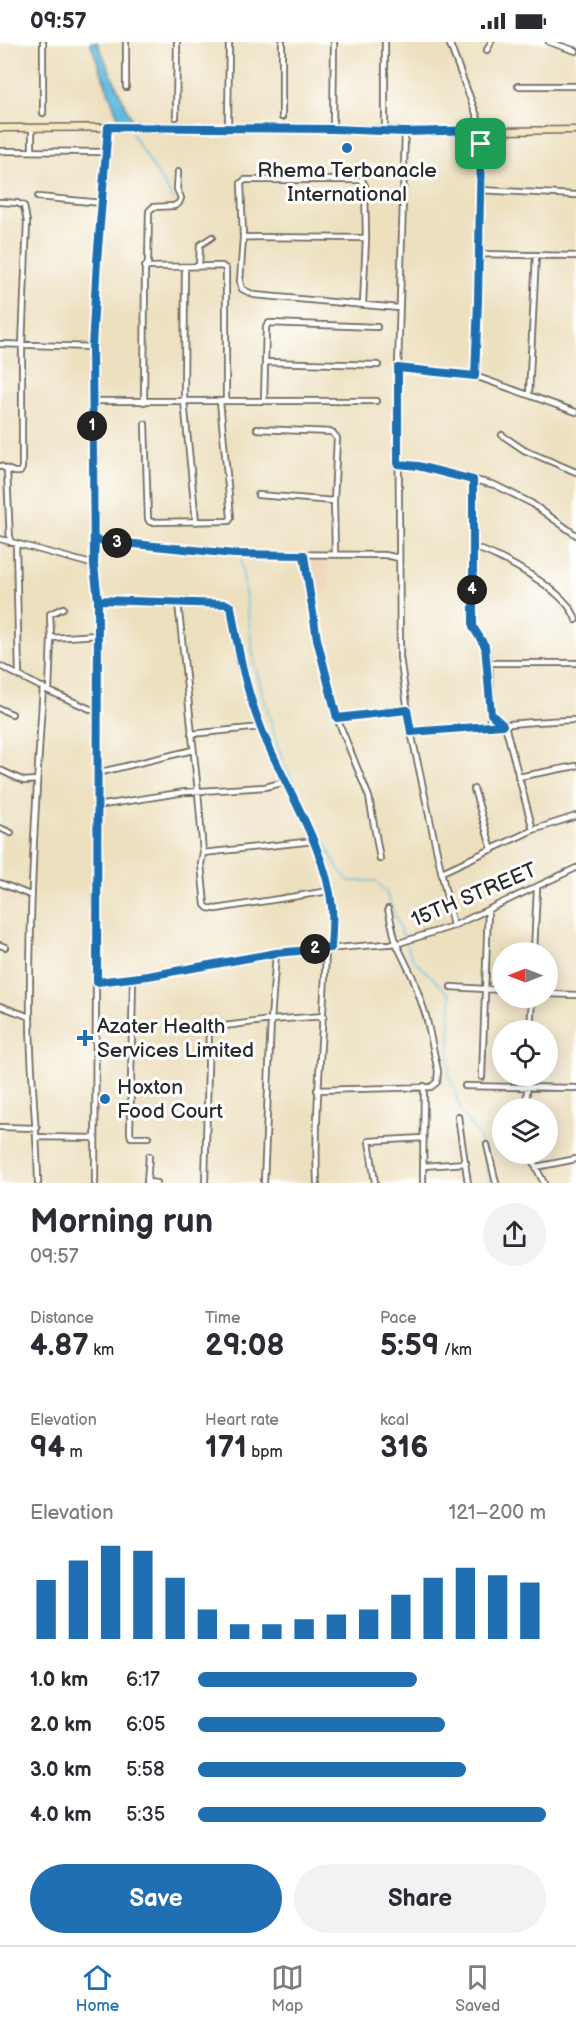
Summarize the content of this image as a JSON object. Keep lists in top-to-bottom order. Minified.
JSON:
{"streets":{"street":["15TH STREET"]},"places":{"other":["Rhema Terbanacle International","Hoxton Food Court"],"health":["Azater Health Services Limited"]},"north":"left","page":{"status":"09:57","pins":["1","3","4","2"],"heading":["Morning run","09:57"],"stats":[["Distance","4.87 km"],["Time","29:08"],["Pace","5:59 /km"],["Elevation","94 m"],["Heart rate","171 bpm"],["kcal","316"]],"chart":["Elevation","121–200 m"],"list":[{"name":"1.0 km","note":"6:17"},{"name":"2.0 km","note":"6:05"},{"name":"3.0 km","note":"5:58"},{"name":"4.0 km","note":"5:35"}],"buttons":["Save","Share"],"tabs":["Home","Map","Saved"]}}
